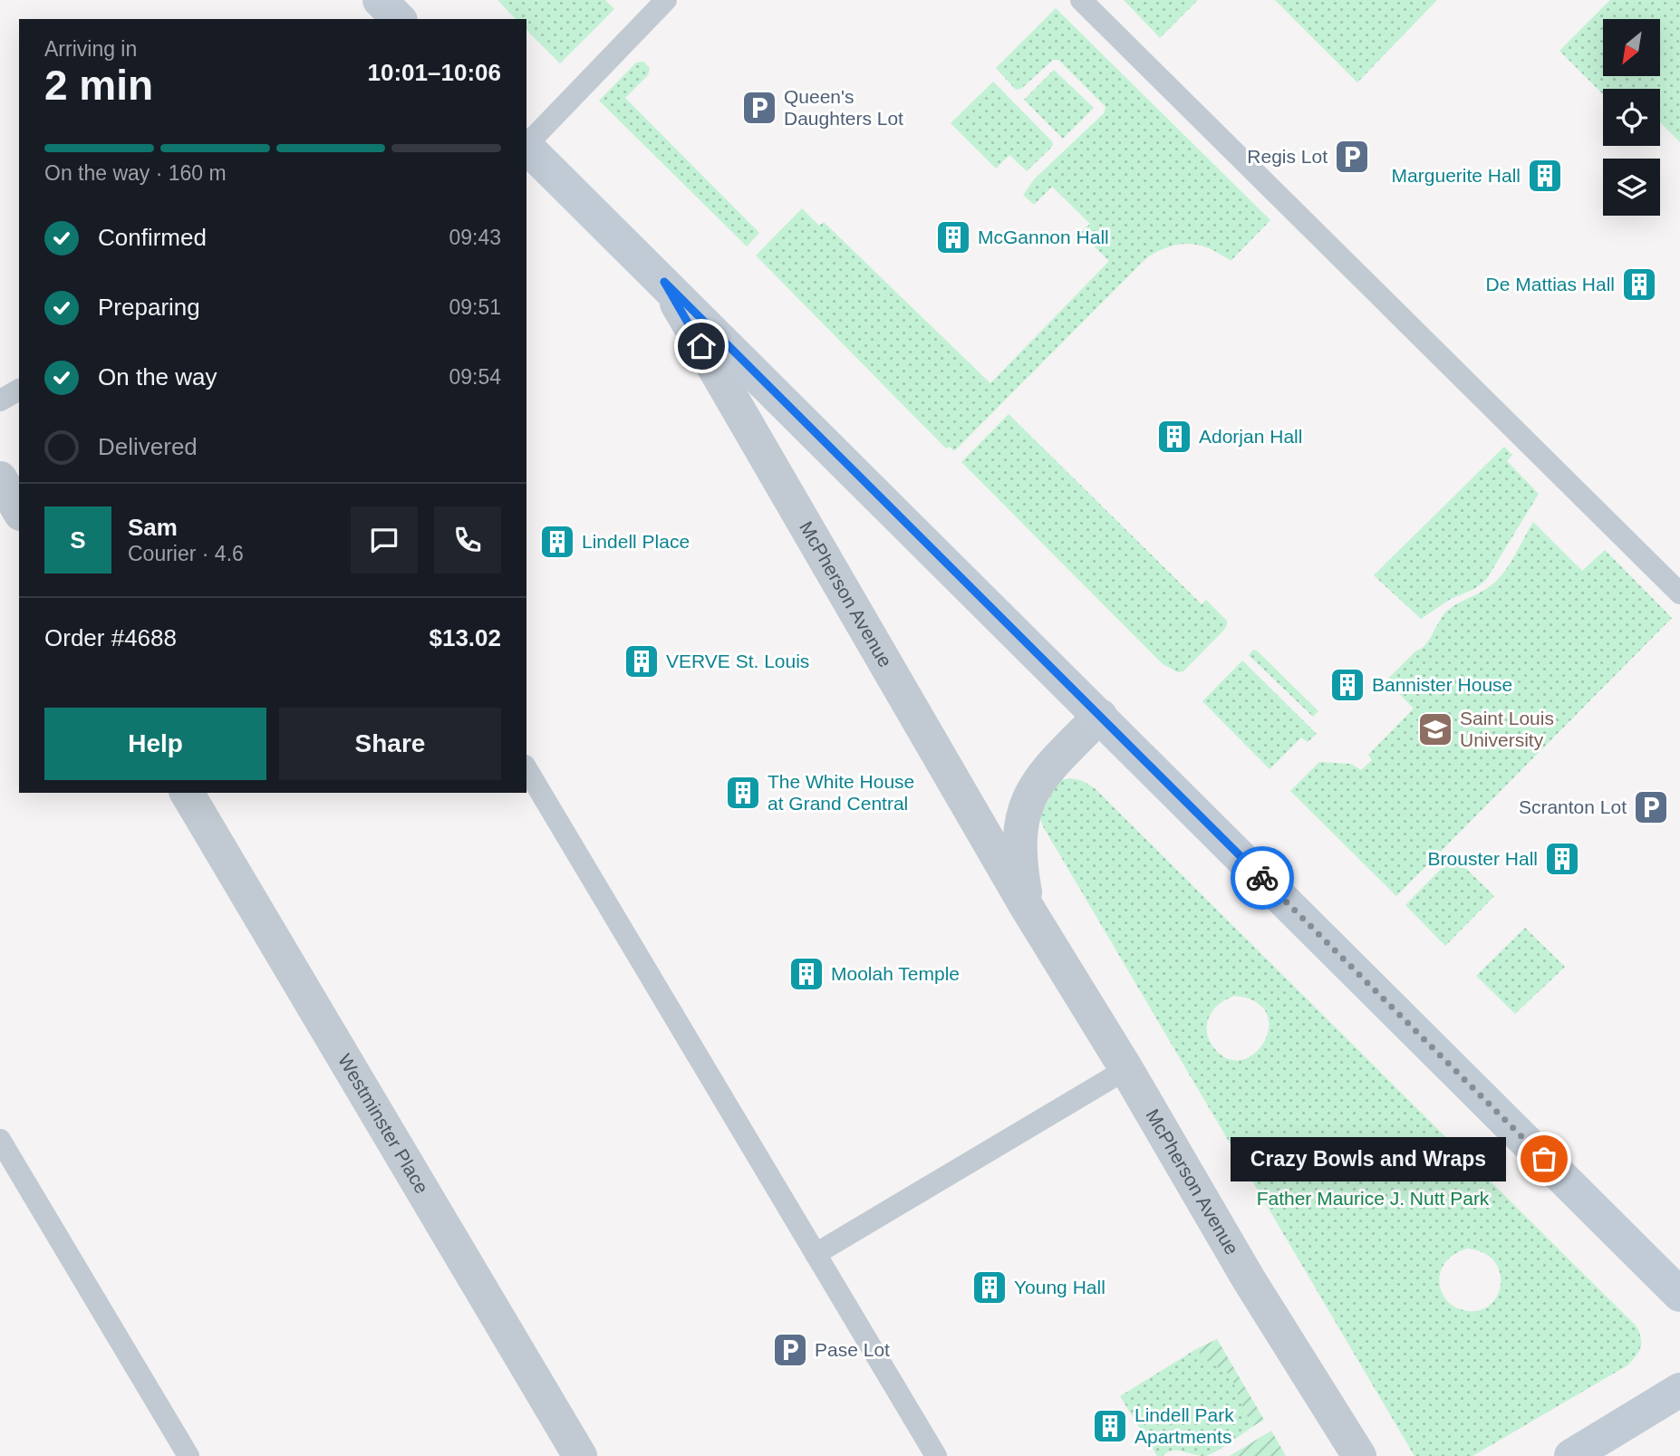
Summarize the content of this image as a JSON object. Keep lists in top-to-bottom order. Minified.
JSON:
{"streets":{"street":["McPherson Avenue","Westminster Place"]},"parks":["Father Maurice J. Nutt Park"],"places":{"parking":["Queen's Daughters Lot","Regis Lot","Scranton Lot","Pase Lot"],"building":["Marguerite Hall","McGannon Hall","De Mattias Hall","Adorjan Hall","Lindell Place","VERVE St. Louis","Bannister House","The White House at Grand Central","Brouster Hall","Moolah Temple","Young Hall","Lindell Park Apartments"],"school or university":["Saint Louis University"],"other":["Crazy Bowls and Wraps"]},"north":"bottom left","page":{"heading":["2 min","Arriving in","10:01–10:06"],"panel":["Sam","Courier · 4.6","Order #4688","$13.02"],"bar":"On the way · 160 m","list":[["Confirmed","09:43"],["Preparing","09:51"],["On the way","09:54"],"Delivered"],"round":"S","buttons":["Help","Share"],"bubble":"Crazy Bowls and Wraps"}}
